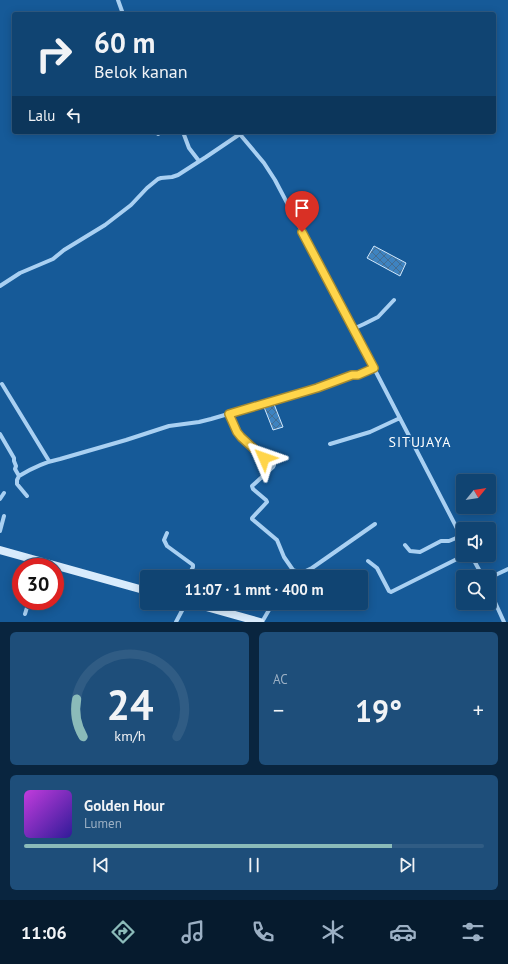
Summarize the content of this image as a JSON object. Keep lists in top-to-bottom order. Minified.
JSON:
{"districts":["SITUJAYA"],"north":"top right","page":{"turn":["60 m","Belok kanan"],"then":"Lalu","limit":"30","trip":"11:07 · 1 mnt · 400 m","tile":"AC","heat":["−","19°","+"],"song":["Golden Hour","Lumen"],"tabs":"11:06","gauge":["24","km/h"]}}
